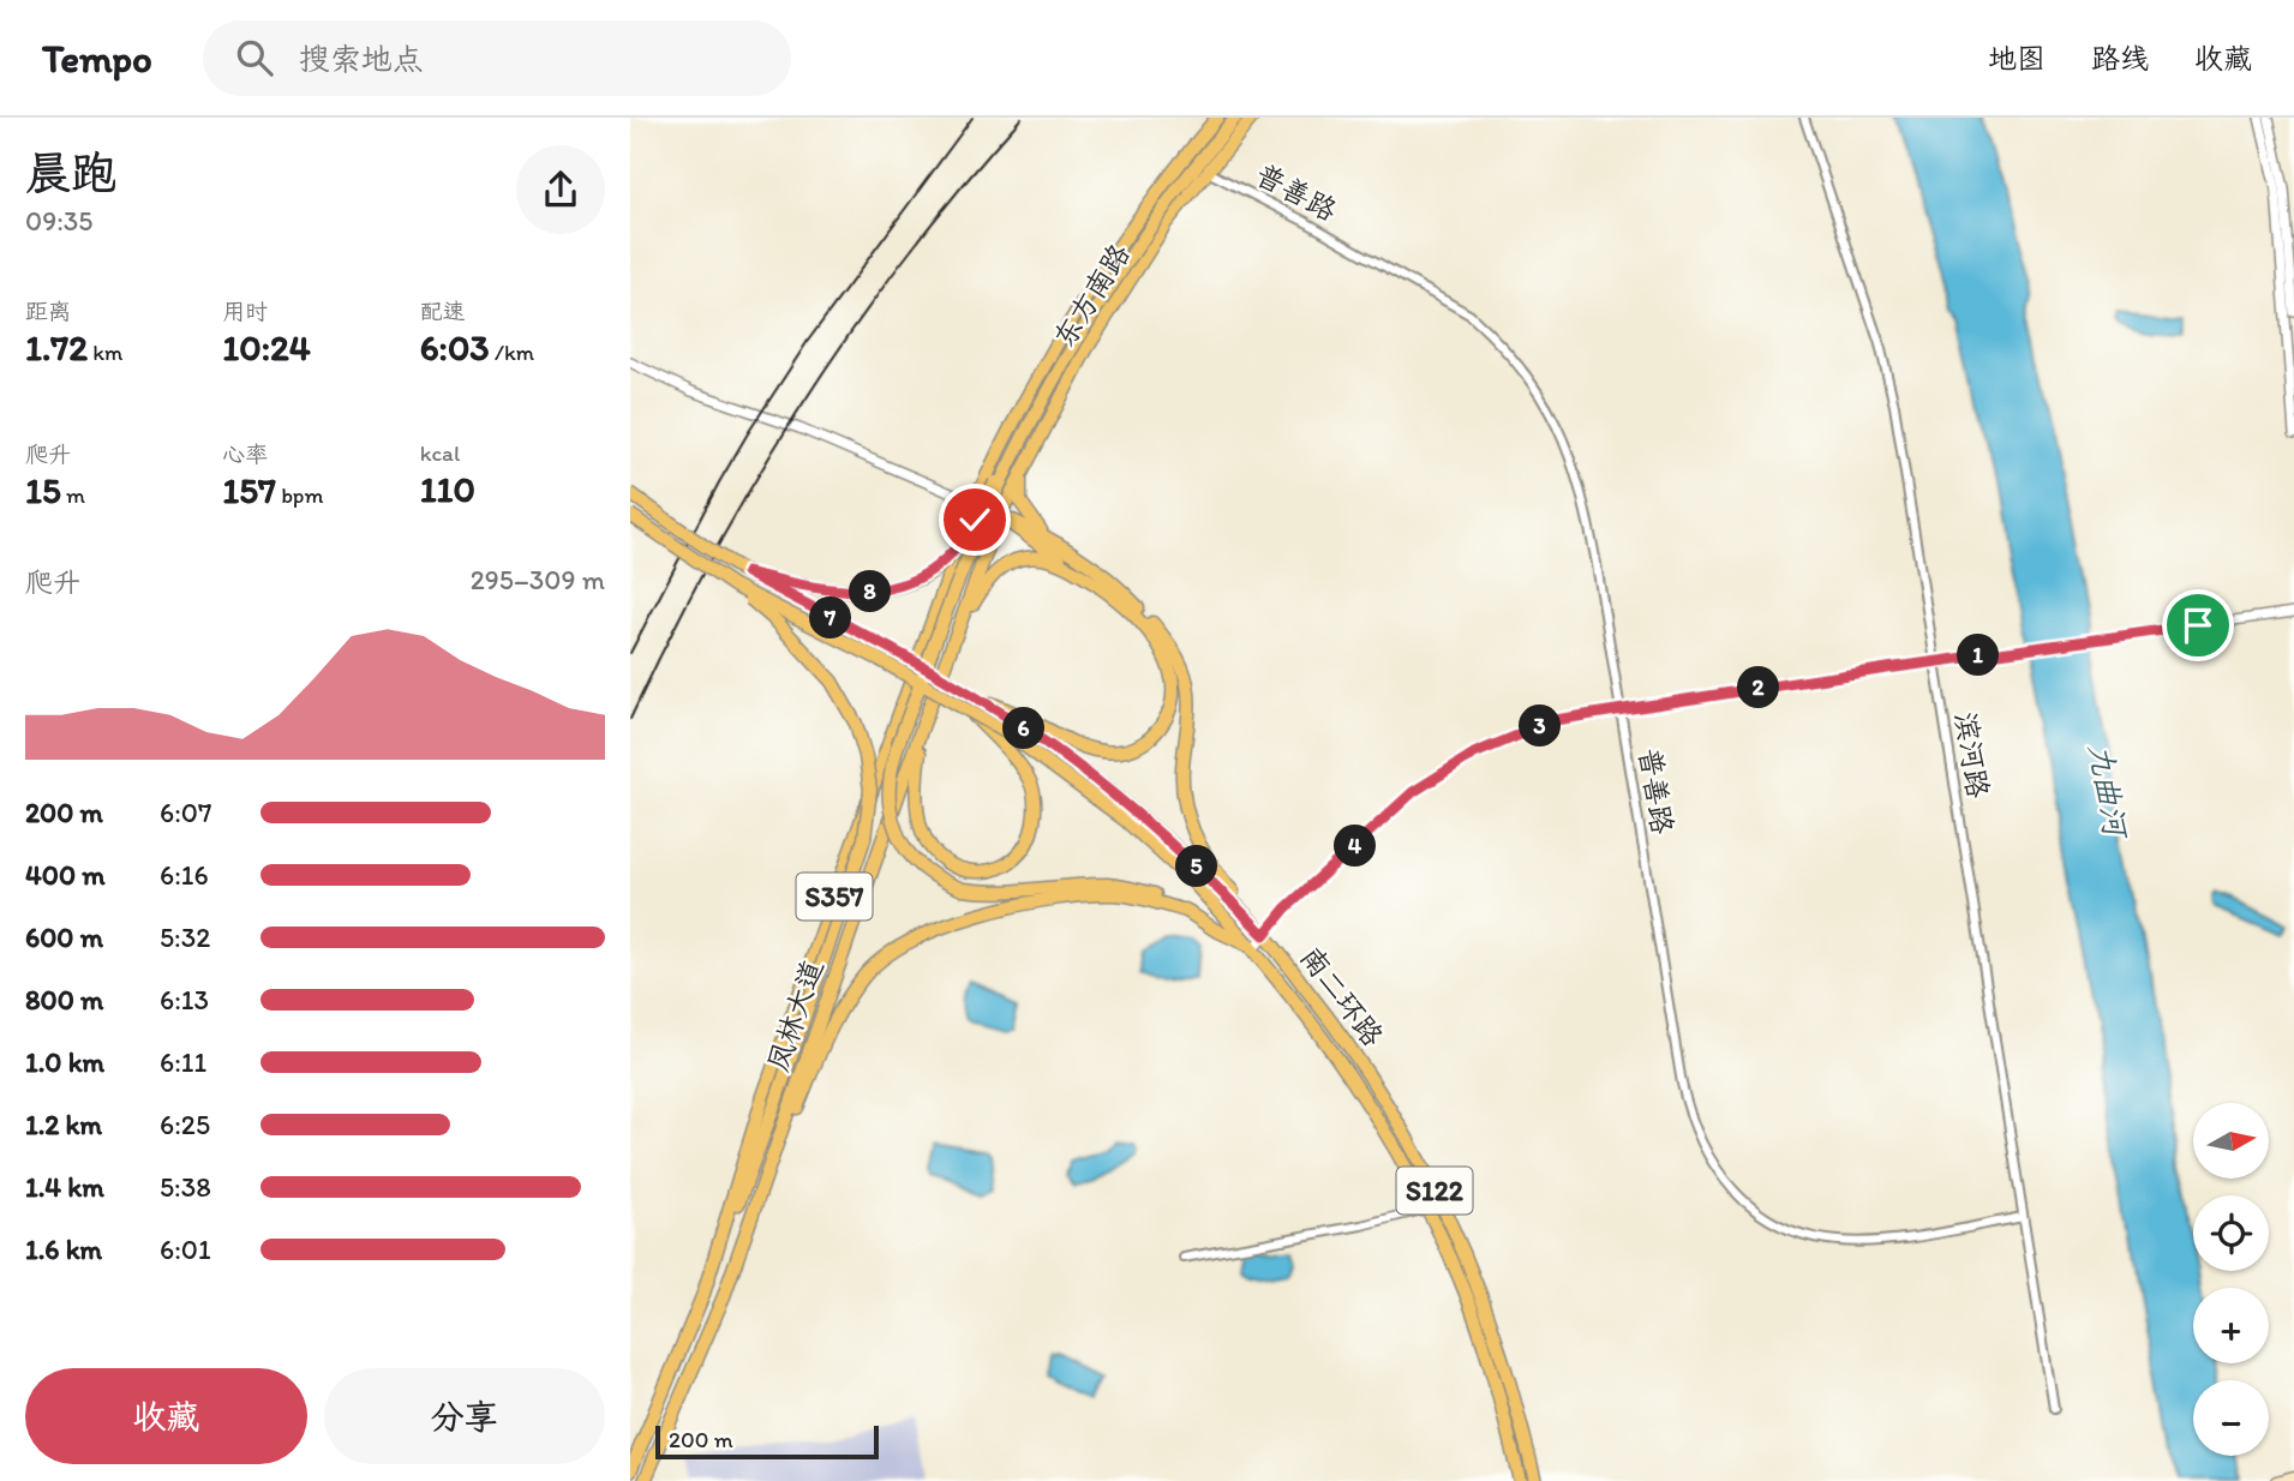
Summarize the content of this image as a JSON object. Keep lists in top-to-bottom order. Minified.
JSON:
{"streets":{"main road":["东方南路","S357","南二环路","凤林大道","S122"],"street":["普善路","滨河路"]},"crossings":[["普善路","东方南路"],["普善路","滨河路"],["东方南路","凤林大道"]],"water":["九曲河"],"scale_bar":"200 m","north":"right","page":{"header":"Tempo","search":"搜索地点","nav":["地图","路线","收藏"],"heading":["晨跑","09:35"],"stats":[["距离","1.72 km"],["用时","10:24"],["配速","6:03 /km"],["爬升","15 m"],["心率","157 bpm"],["kcal","110"]],"chart":["爬升","295–309 m"],"pins":["8","7","1","2","3","6","4","5"],"list":[{"name":"200 m","note":"6:07"},{"name":"400 m","note":"6:16"},{"name":"600 m","note":"5:32"},{"name":"800 m","note":"6:13"},{"name":"1.0 km","note":"6:11"},{"name":"1.2 km","note":"6:25"},{"name":"1.4 km","note":"5:38"},{"name":"1.6 km","note":"6:01"}],"map_buttons":["+","−"],"buttons":["收藏","分享"],"scale":"200 m"}}
